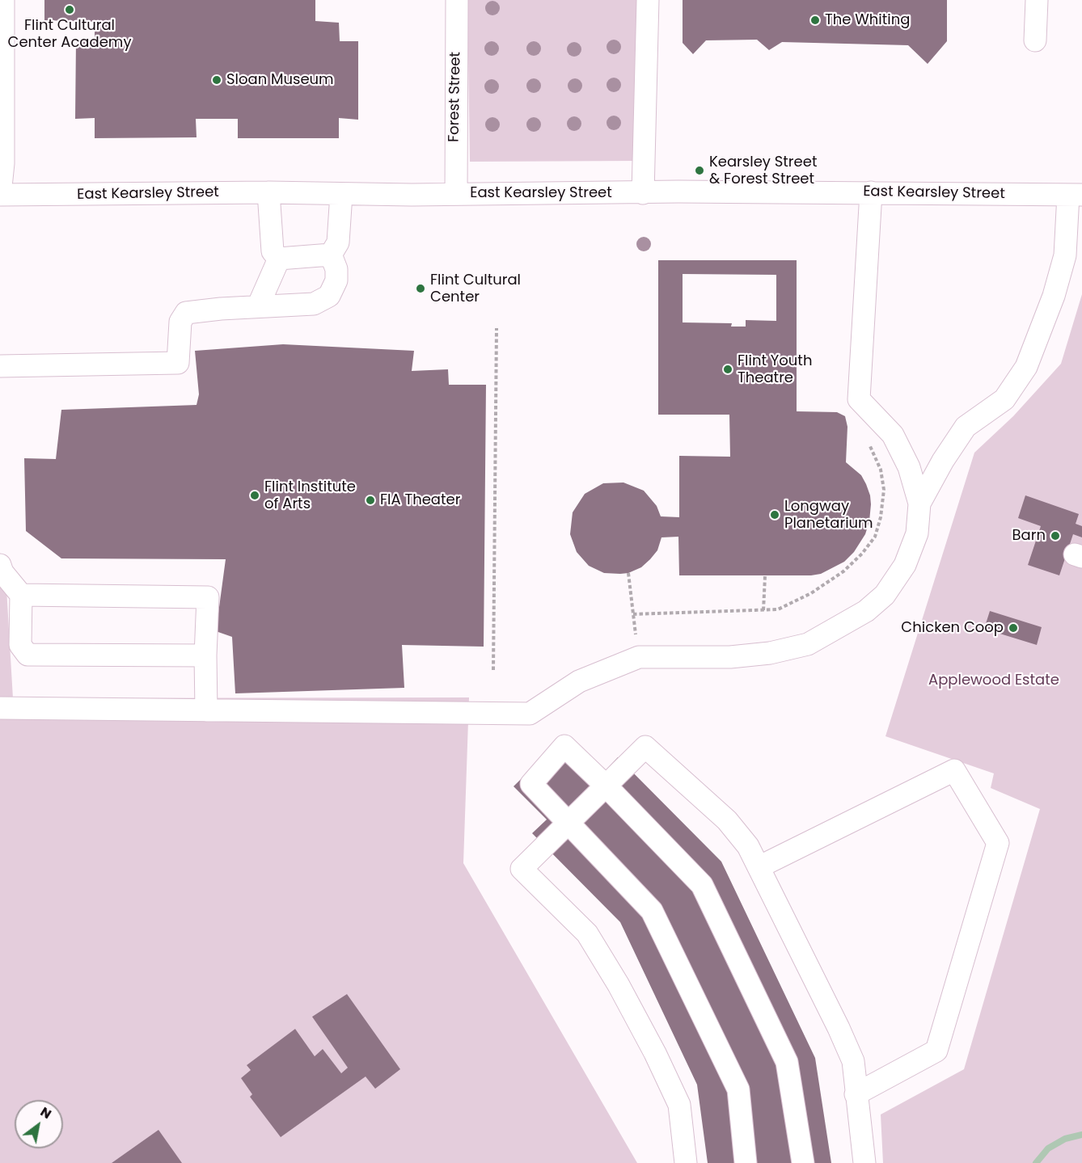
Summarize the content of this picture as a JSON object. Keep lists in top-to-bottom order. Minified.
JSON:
{"streets":{"street":["Forest Street","East Kearsley Street"]},"crossings":[["Forest Street","East Kearsley Street"]],"parks":["Applewood Estate"],"places":["Flint Cultural Center Academy","The Whiting","Sloan Museum","Kearsley Street & Forest Street","Flint Cultural Center","Flint Youth Theatre","Flint Institute of Arts","FIA Theater","Longway Planetarium","Barn","Chicken Coop"],"north":"top right"}
